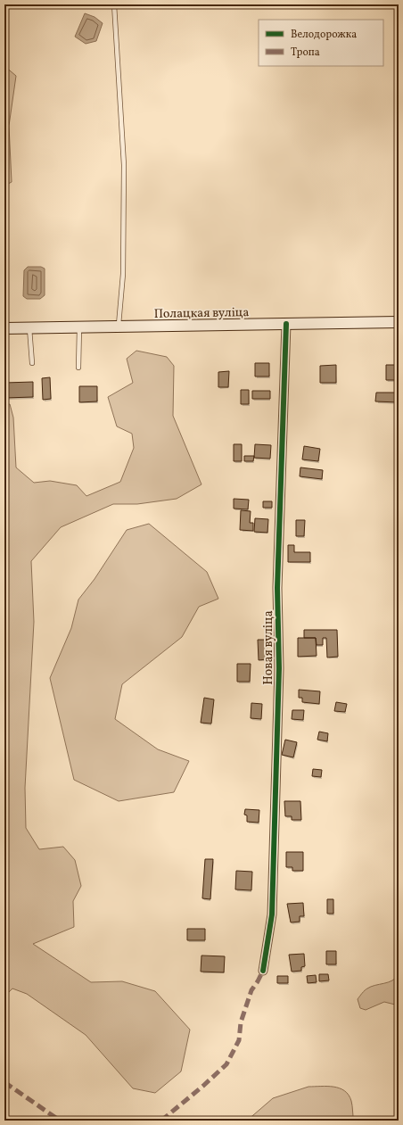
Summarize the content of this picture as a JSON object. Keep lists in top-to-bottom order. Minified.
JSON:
{"streets":{"main road":["Полацкая вуліца"],"street":["Новая вуліца"]},"crossings":[["Полацкая вуліца","Новая вуліца"]],"legend":["Велодорожка","Тропа"]}
